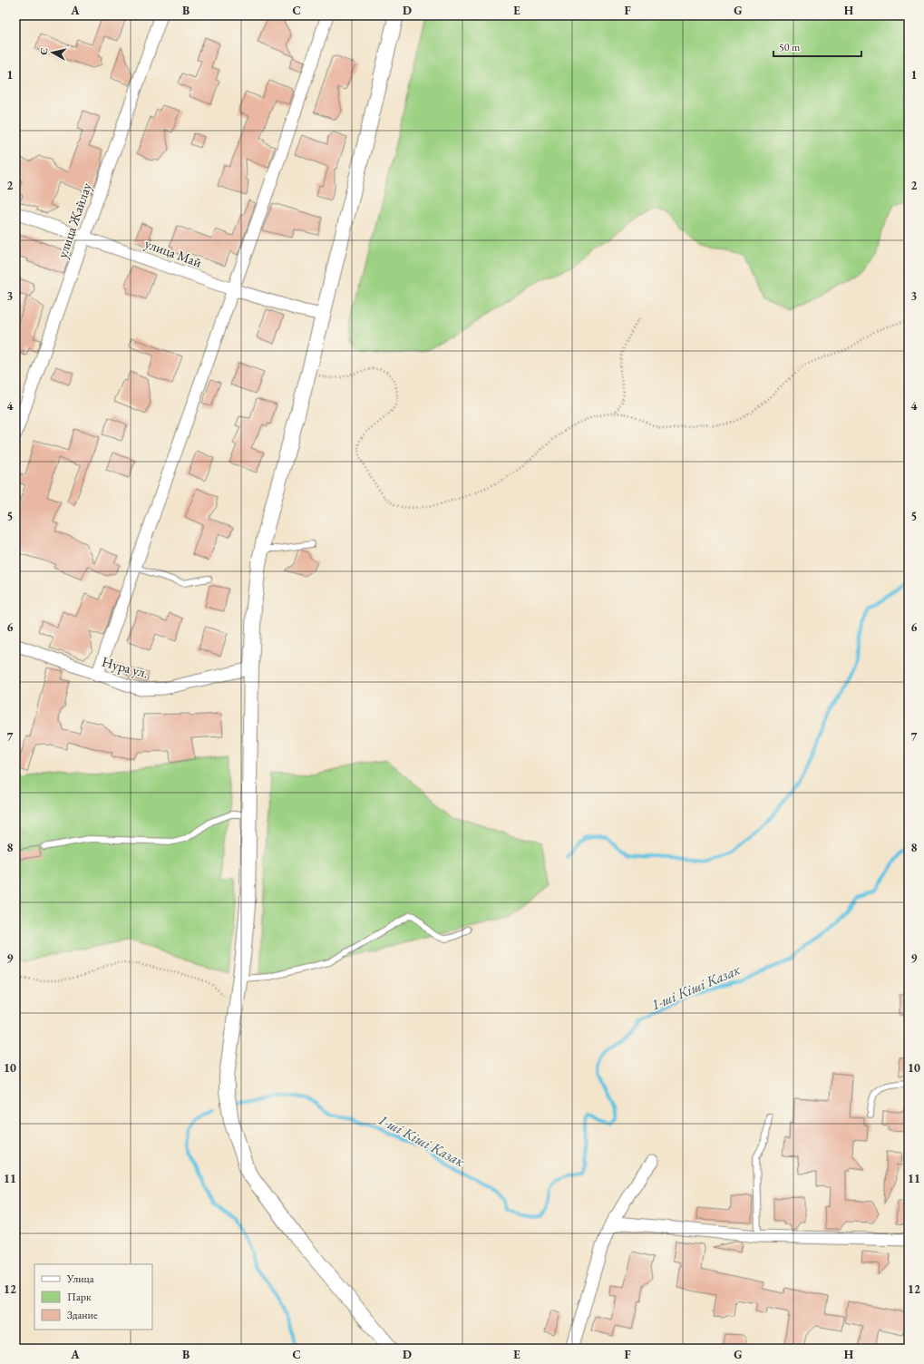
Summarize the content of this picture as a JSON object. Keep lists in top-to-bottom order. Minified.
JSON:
{"streets":{"street":["улица Жайлау","улица Май","Нура ул."]},"crossings":[["улица Жайлау","улица Май"]],"water":["1-ші Кіші Казак"],"legend":["Улица","Парк","Здание"],"scale_bar":"50 m","north":"left","grid":{"columns":["A","B","C","D","E","F","G","H"],"rows":["1","2","3","4","5","6","7","8","9","10","11","12"]}}
